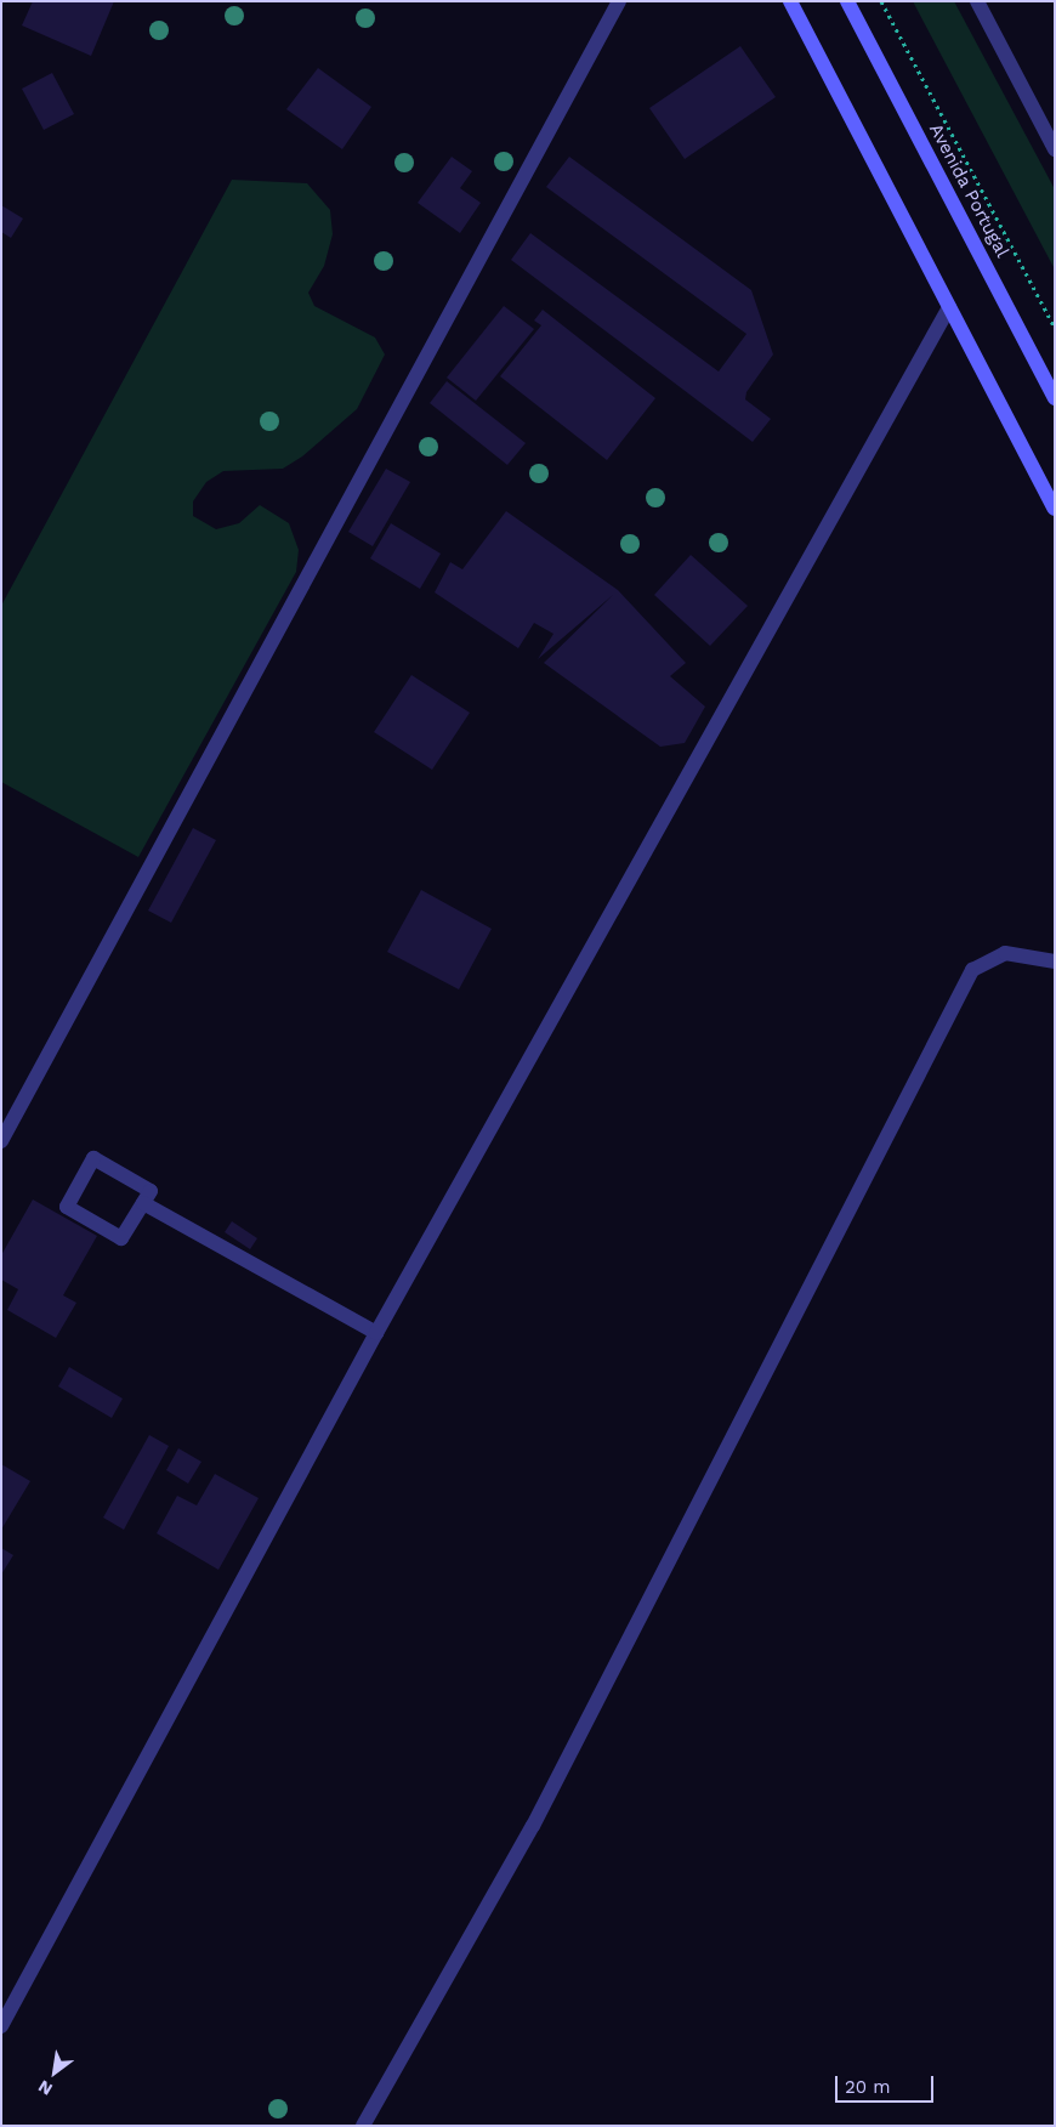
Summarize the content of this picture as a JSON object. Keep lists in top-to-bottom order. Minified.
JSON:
{"streets":{"main road":["Avenida Portugal"]},"scale_bar":"20 m","north":"bottom left"}
